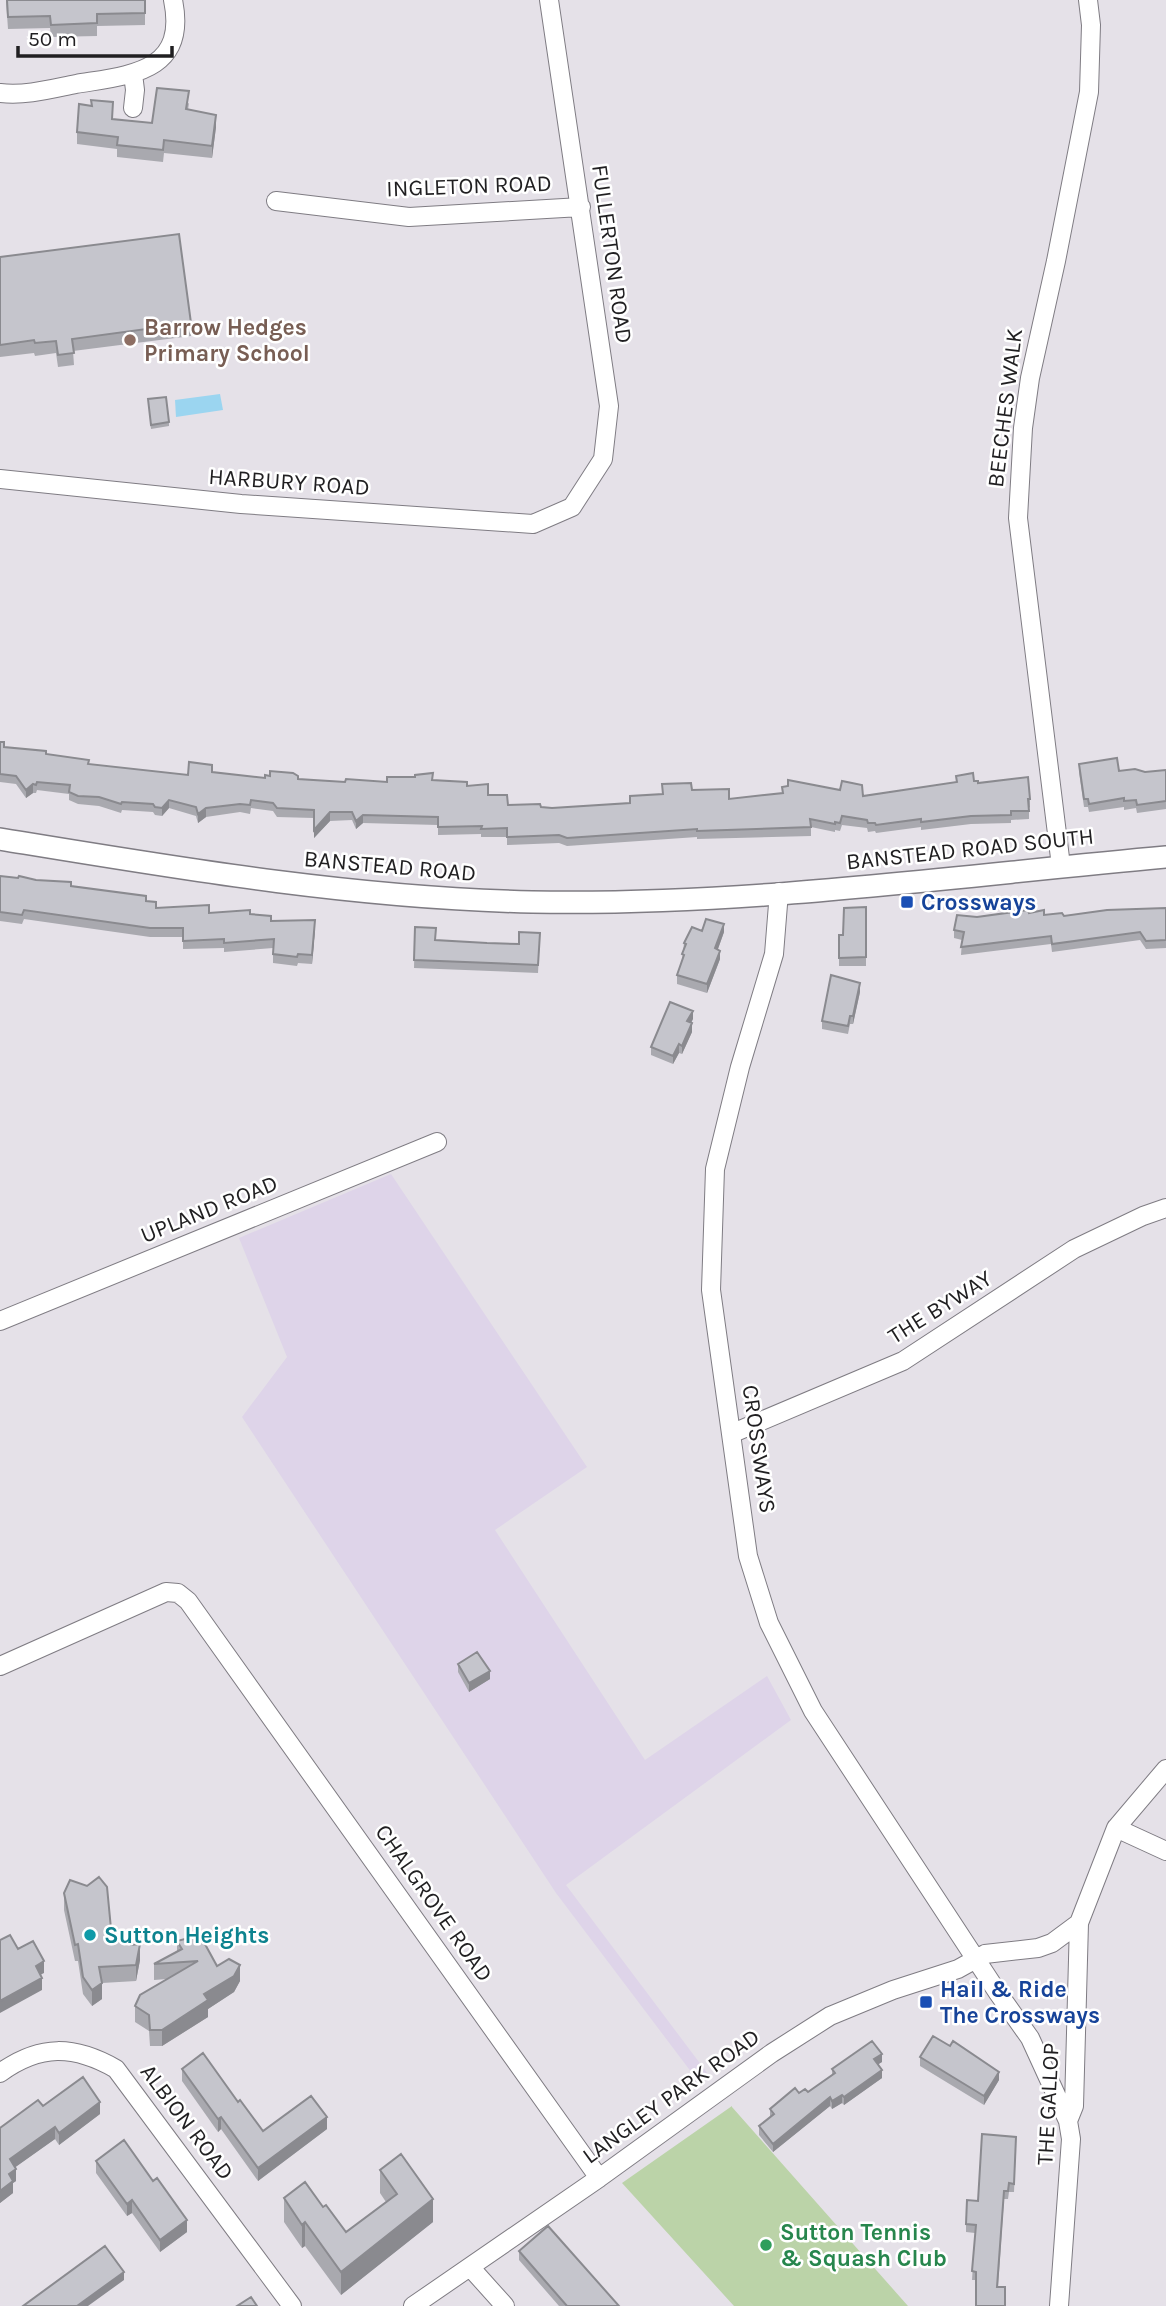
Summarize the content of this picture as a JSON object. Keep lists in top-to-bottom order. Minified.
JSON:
{"streets":{"street":["INGLETON ROAD","FULLERTON ROAD","BEECHES WALK","HARBURY ROAD","BANSTEAD ROAD SOUTH","BANSTEAD ROAD","UPLAND ROAD","THE BYWAY","CROSSWAYS","CHALGROVE ROAD","LANGLEY PARK ROAD","THE GALLOP","ALBION ROAD"]},"crossings":[["INGLETON ROAD","FULLERTON ROAD"],["FULLERTON ROAD","HARBURY ROAD"],["BEECHES WALK","BANSTEAD ROAD SOUTH"],["BANSTEAD ROAD SOUTH","BANSTEAD ROAD"],["BANSTEAD ROAD SOUTH","CROSSWAYS"],["BANSTEAD ROAD","CROSSWAYS"],["THE BYWAY","CROSSWAYS"],["CROSSWAYS","LANGLEY PARK ROAD"],["CROSSWAYS","THE GALLOP"],["CHALGROVE ROAD","LANGLEY PARK ROAD"]],"places":{"other":["Barrow Hedges Primary School","Sutton Heights","Sutton Tennis & Squash Club"],"transit":["Crossways","Hail & Ride The Crossways"]},"scale_bar":"50 m"}
